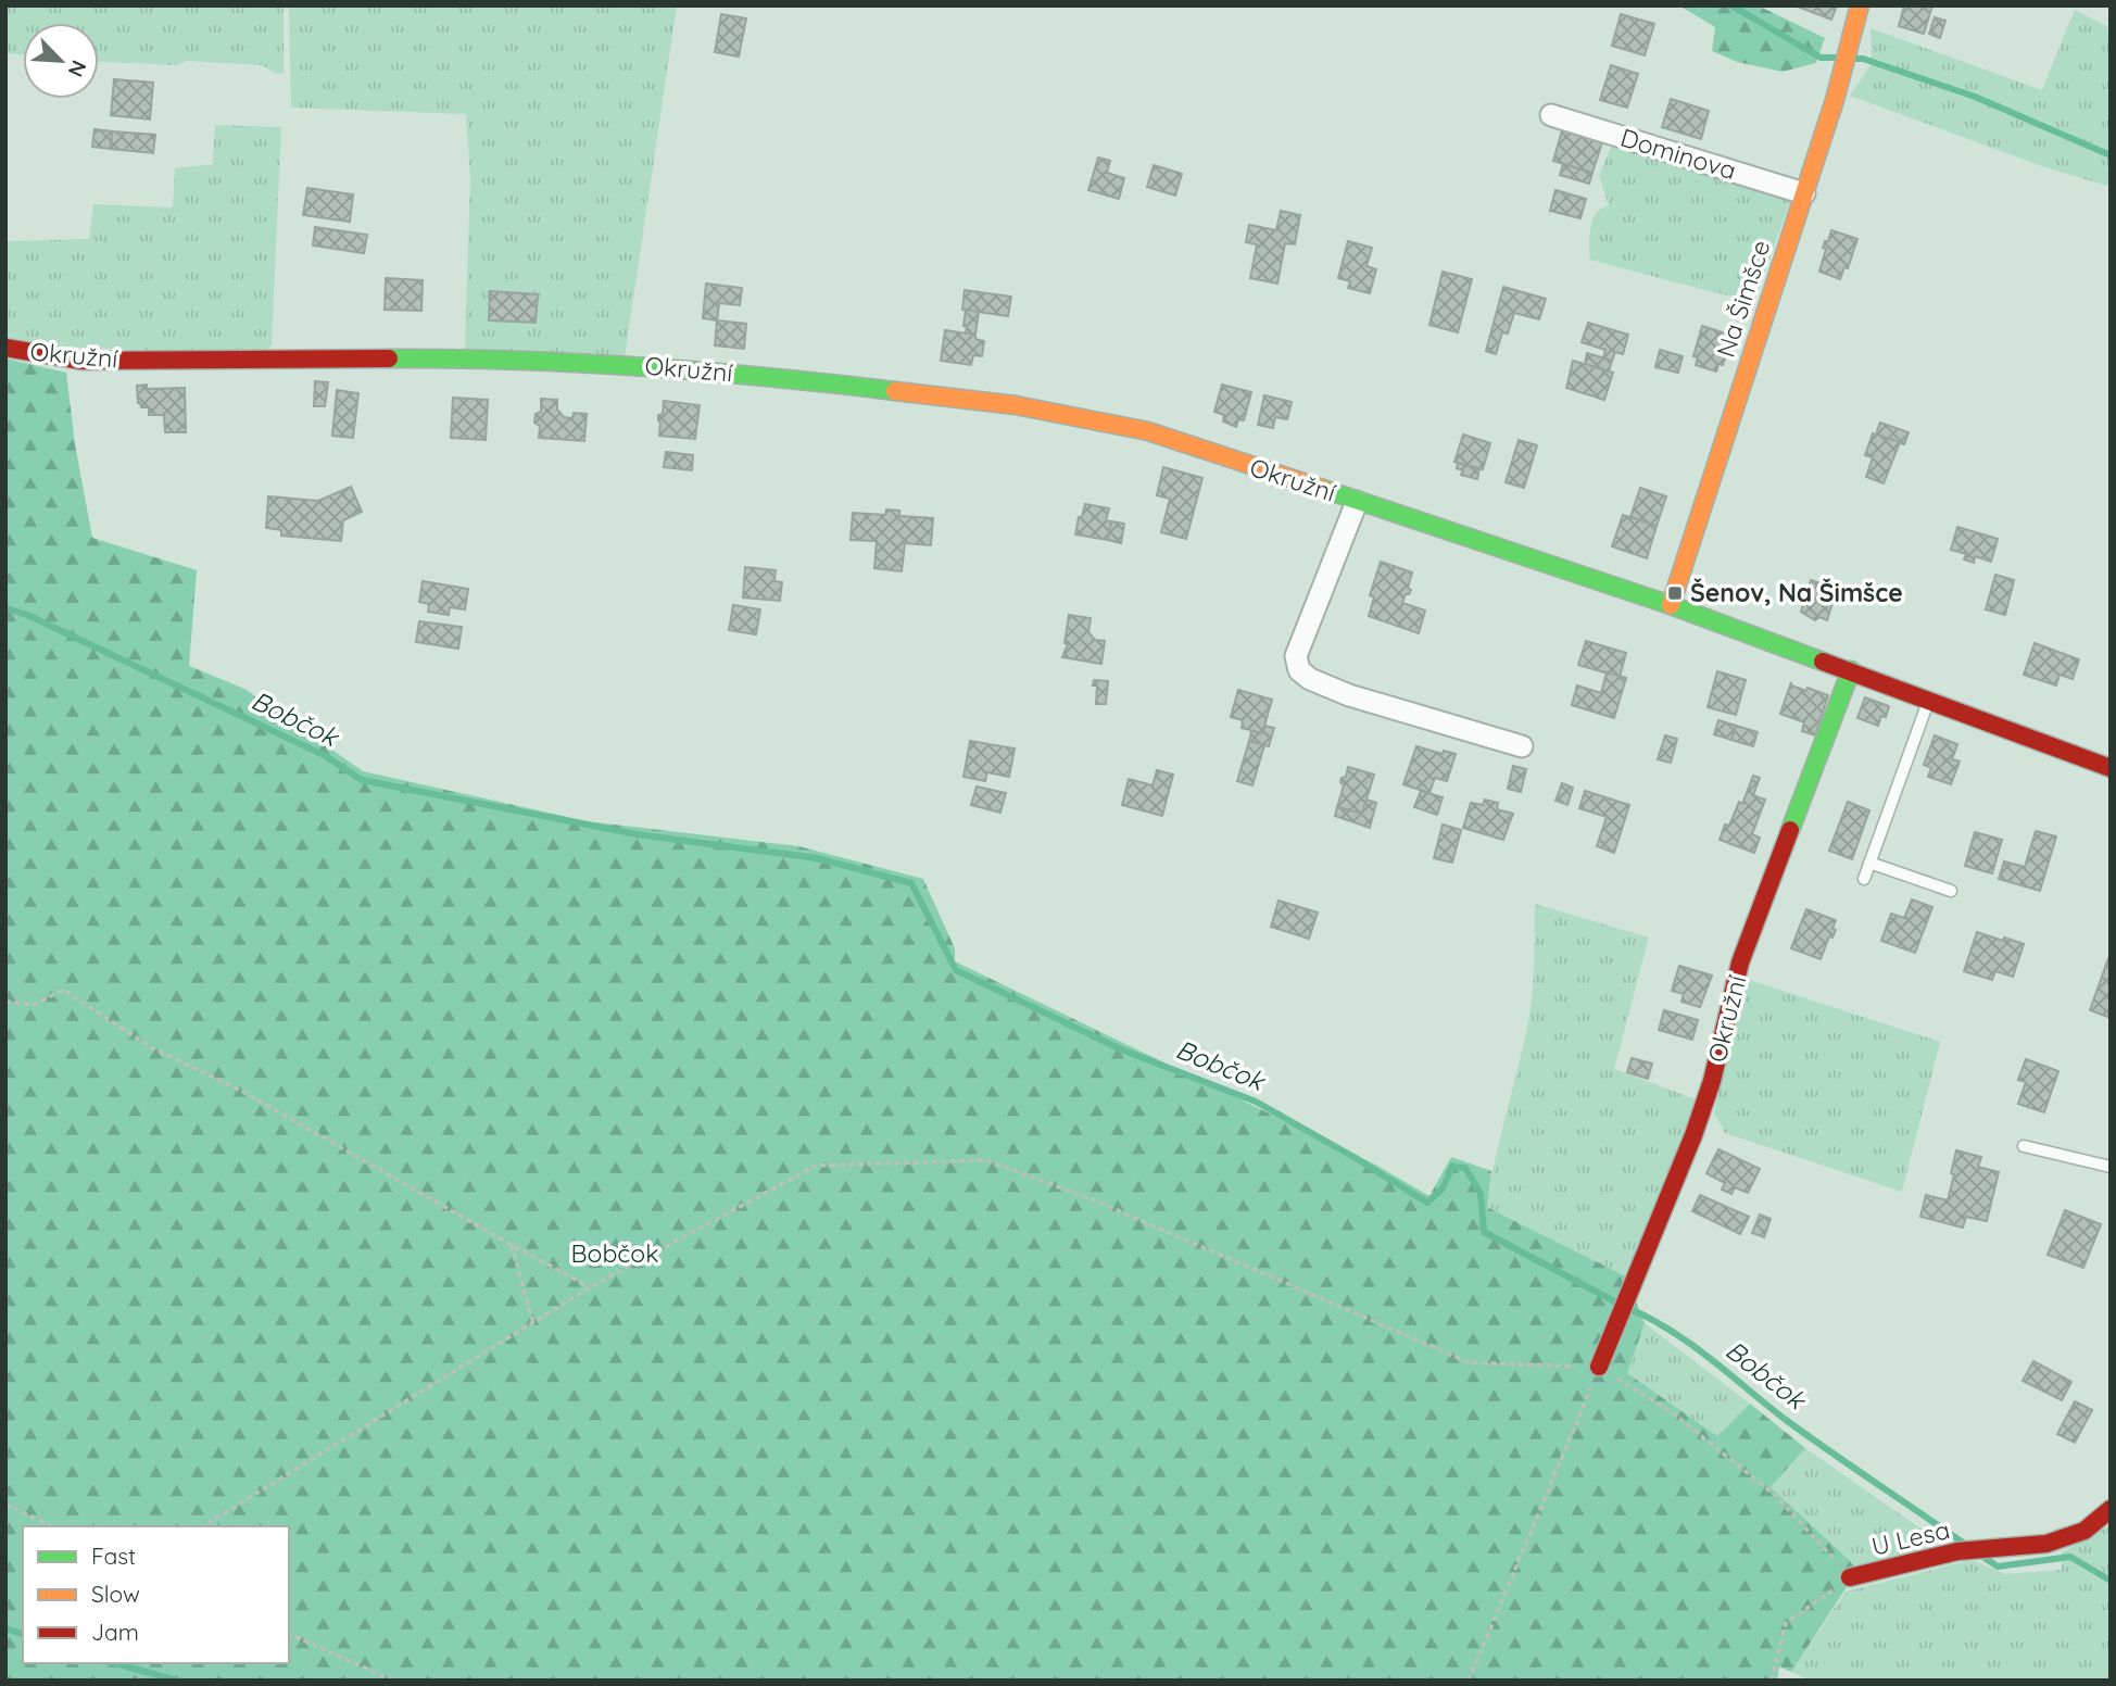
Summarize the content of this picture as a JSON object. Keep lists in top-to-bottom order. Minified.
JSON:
{"streets":{"street":["Dominova","Na Šimšce","Okružní","U Lesa"]},"crossings":[["Dominova","Na Šimšce"],["Na Šimšce","Okružní"]],"water":["Bobčok"],"parks":["Bobčok"],"places":{"transit":["Šenov, Na Šimšce"]},"legend":["Fast","Slow","Jam"],"north":"bottom right"}
